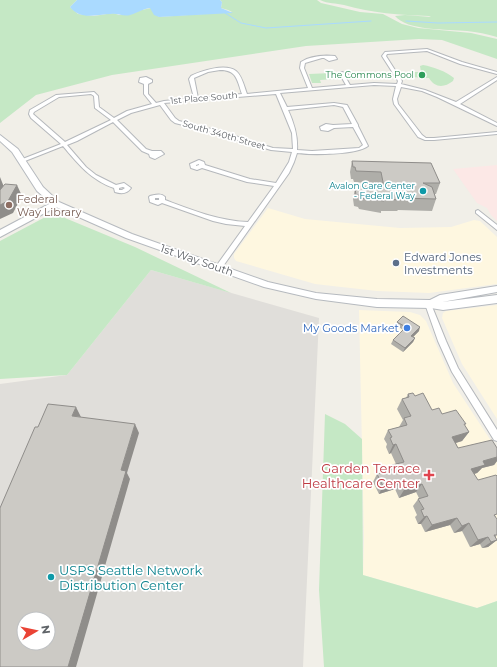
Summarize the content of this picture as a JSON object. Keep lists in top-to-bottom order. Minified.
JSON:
{"streets":{"main road":["1st Way South"],"street":["1st Place South","South 340th Street"]},"crossings":[["1st Place South","South 340th Street"],["1st Place South","1st Way South"]],"places":{"other":["The Commons Pool","Avalon Care Center - Federal Way","Federal Way Library","Edward Jones Investments","My Goods Market","USPS Seattle Network Distribution Center"],"health":["Garden Terrace Healthcare Center"]},"north":"right"}
